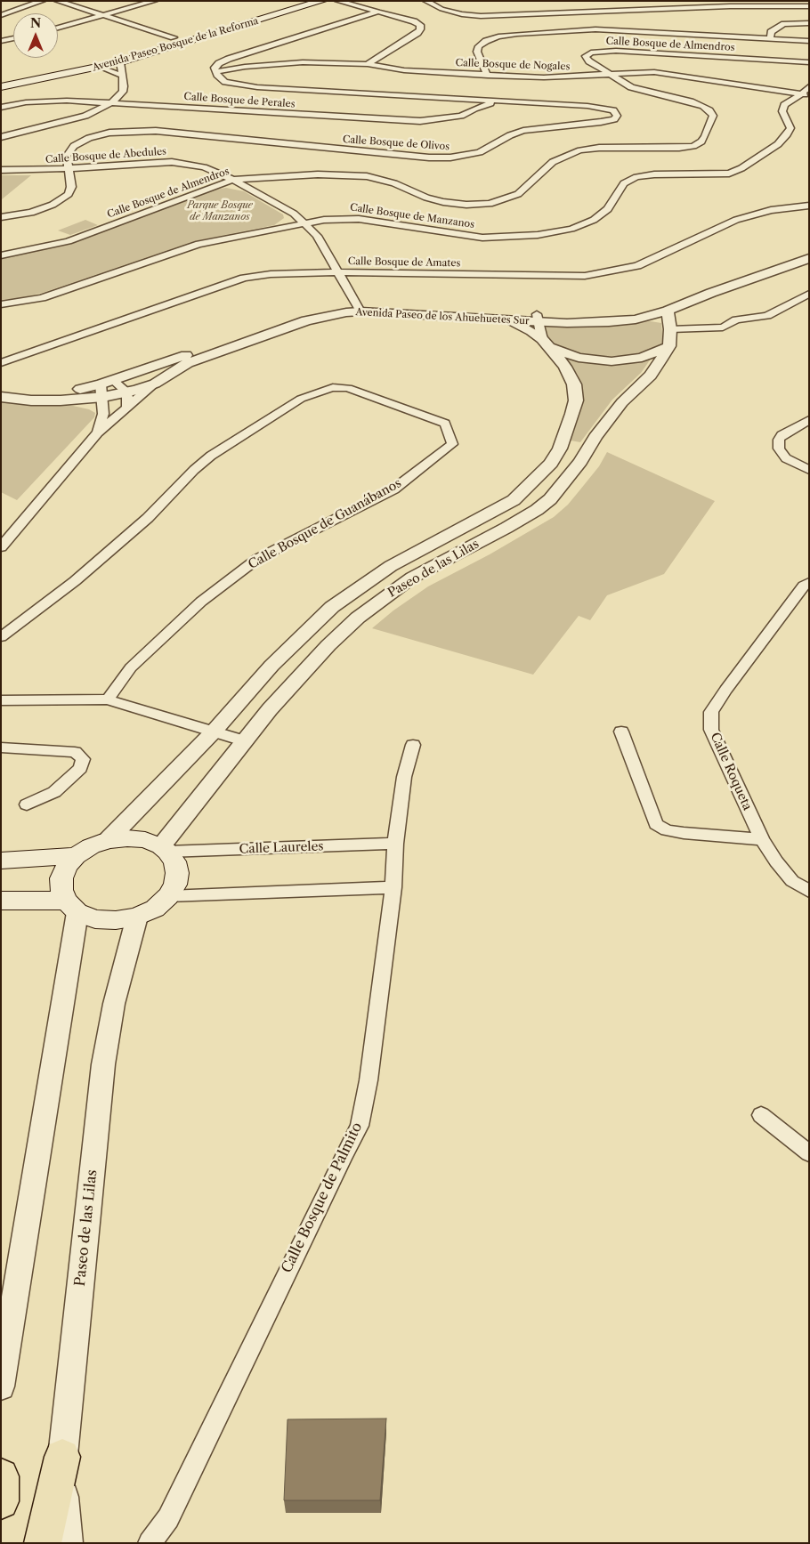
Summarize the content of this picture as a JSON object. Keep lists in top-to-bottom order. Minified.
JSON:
{"streets":{"main road":["Avenida Paseo Bosque de la Reforma"],"street":["Calle Bosque de Almendros","Calle Bosque de Nogales","Calle Bosque de Perales","Calle Bosque de Olivos","Calle Bosque de Abedules","Calle Bosque de Manzanos","Calle Bosque de Amates","Avenida Paseo de los Ahuehuetes Sur","Calle Bosque de Guanábanos","Paseo de las Lilas","Calle Roqueta","Calle Laureles","Calle Bosque de Palmito"]},"crossings":[["Calle Bosque de Almendros","Calle Bosque de Nogales"],["Calle Bosque de Almendros","Calle Bosque de Abedules"],["Calle Bosque de Nogales","Calle Bosque de Olivos"],["Calle Bosque de Nogales","Calle Bosque de Manzanos"],["Calle Bosque de Perales","Calle Bosque de Olivos"],["Calle Bosque de Olivos","Calle Bosque de Abedules"],["Calle Bosque de Abedules","Calle Bosque de Manzanos"],["Calle Bosque de Abedules","Calle Bosque de Amates"],["Calle Bosque de Abedules","Avenida Paseo de los Ahuehuetes Sur"],["Avenida Paseo de los Ahuehuetes Sur","Paseo de las Lilas"],["Paseo de las Lilas","Calle Laureles"],["Calle Laureles","Calle Bosque de Palmito"]],"parks":["Parque Bosque de Manzanos"],"north":"top"}
